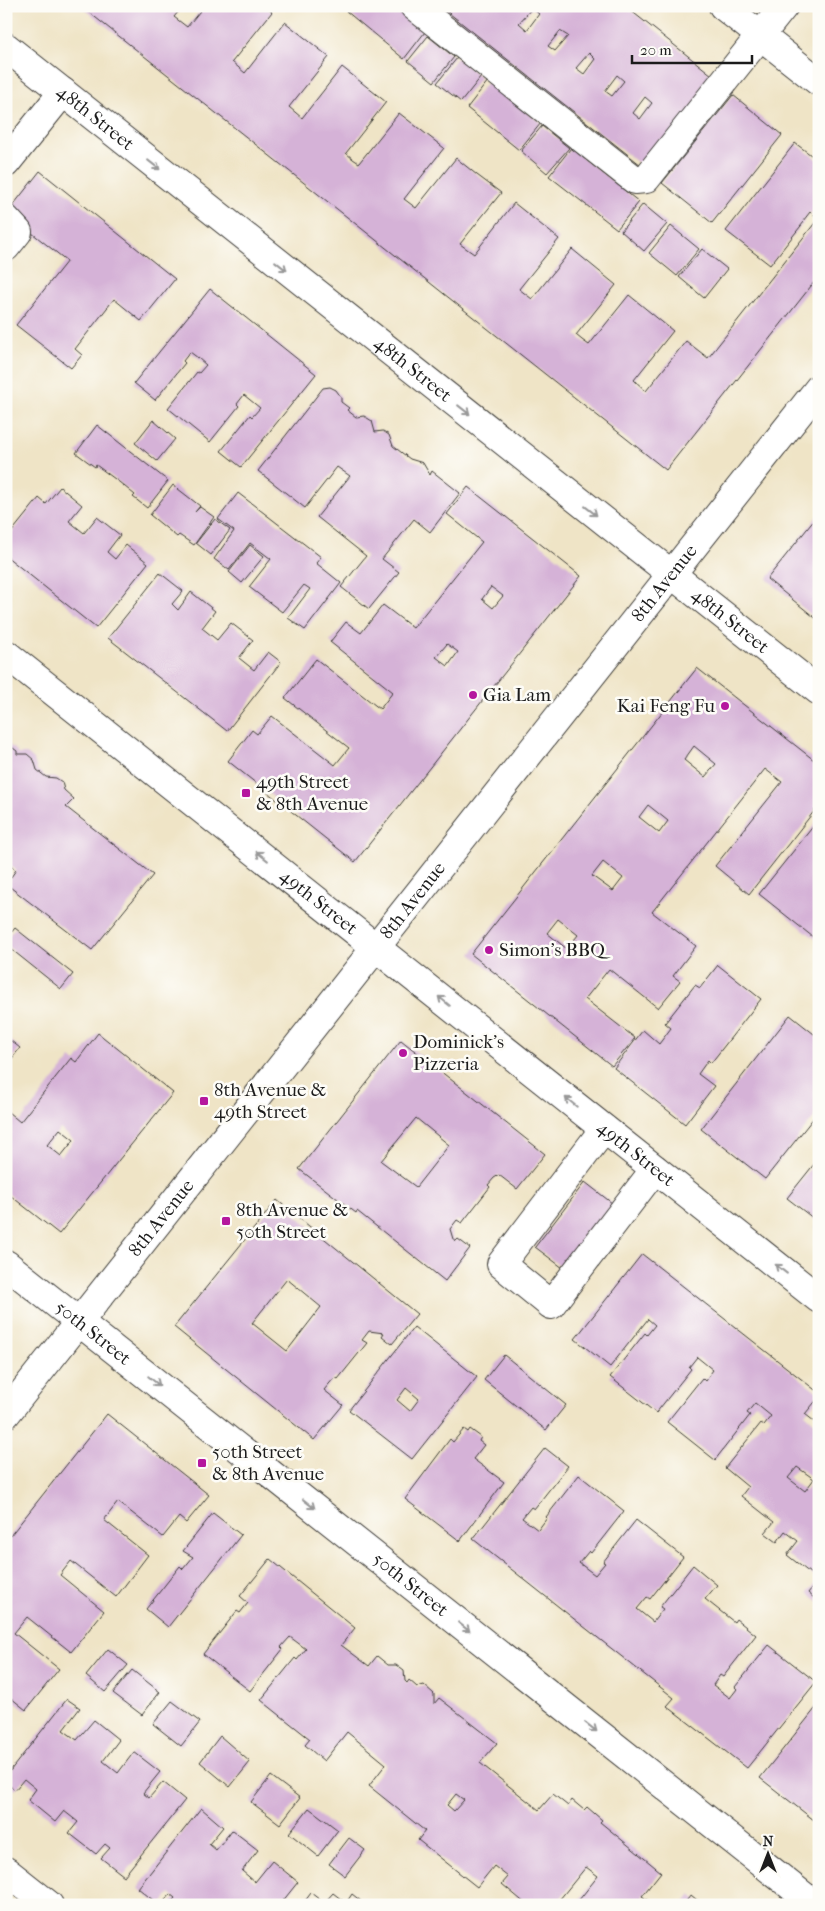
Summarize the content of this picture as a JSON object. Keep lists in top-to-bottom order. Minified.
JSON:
{"streets":{"street":["48th Street","8th Avenue","49th Street","50th Street"]},"crossings":[["48th Street","8th Avenue"],["8th Avenue","49th Street"],["8th Avenue","50th Street"]],"one_way":["48th Street","49th Street","50th Street"],"places":{"other":["Gia Lam","Kai Feng Fu","Simon's BBQ","Dominick's Pizzeria"],"transit":["49th Street & 8th Avenue","8th Avenue & 49th Street","8th Avenue & 50th Street","50th Street & 8th Avenue"]},"scale_bar":"20 m","north":"top"}
